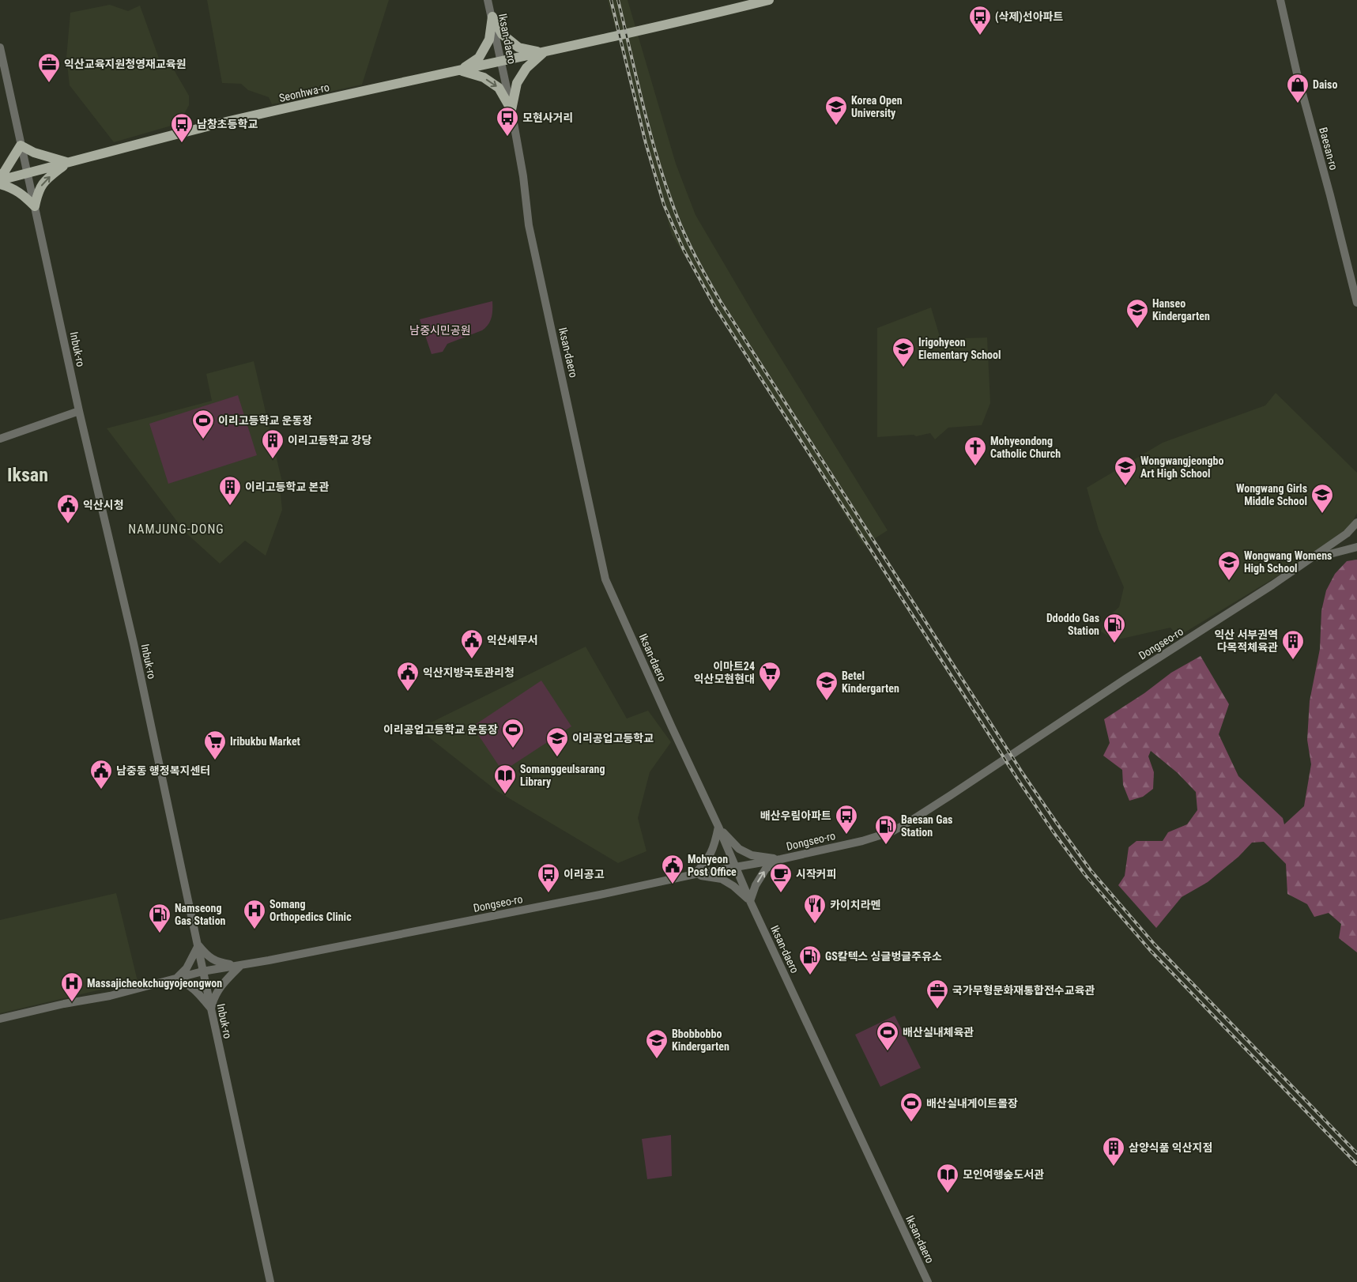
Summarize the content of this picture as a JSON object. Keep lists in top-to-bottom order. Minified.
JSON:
{"streets":{"main road":["Seonhwa-ro"],"street":["Iksan-daero","Baesan-ro","Inbuk-ro","Dongseo-ro"]},"crossings":[["Iksan-daero","Seonhwa-ro"],["Iksan-daero","Dongseo-ro"],["Seonhwa-ro","Inbuk-ro"],["Inbuk-ro","Dongseo-ro"]],"districts":["Iksan","NAMJUNG-DONG"],"parks":["남중시민공원"],"places":{"bus stop":["(삭제)선아파트","모현사거리","남창초등학교","배산우림아파트","이리공고"],"office":["익산교육지원청영재교육원","국가무형문화재통합전수교육관"],"shop":["Daiso"],"school or university":["Korea Open University","Hanseo Kindergarten","Irigohyeon Elementary School","Wongwangjeongbo Art High School","Wongwang Girls Middle School","Wongwang Womens High School","Betel Kindergarten","이리공업고등학교","Bbobbobbo Kindergarten"],"sports":["이리고등학교 운동장","이리공업고등학교 운동장","배산실내체육관","배산실내게이트볼장"],"building":["이리고등학교 강당","이리고등학교 본관","익산 서부권역 다목적체육관","삼양식품 익산지점"],"church":["Mohyeondong Catholic Church"],"public building":["익산시청","익산세무서","익산지방국토관리청","남중동 행정복지센터","Mohyeon Post Office"],"fuel station":["Ddoddo Gas Station","Baesan Gas Station","Namseong Gas Station","GS칼텍스 싱글벙글주유소"],"supermarket":["이마트24 익산모현현대","Iribukbu Market"],"library":["Somanggeulsarang Library","모인여행숲도서관"],"cafe":["시작커피"],"restaurant":["카이치라멘"],"hospital":["Somang Orthopedics Clinic","Massajicheokchugyojeongwon"]}}
